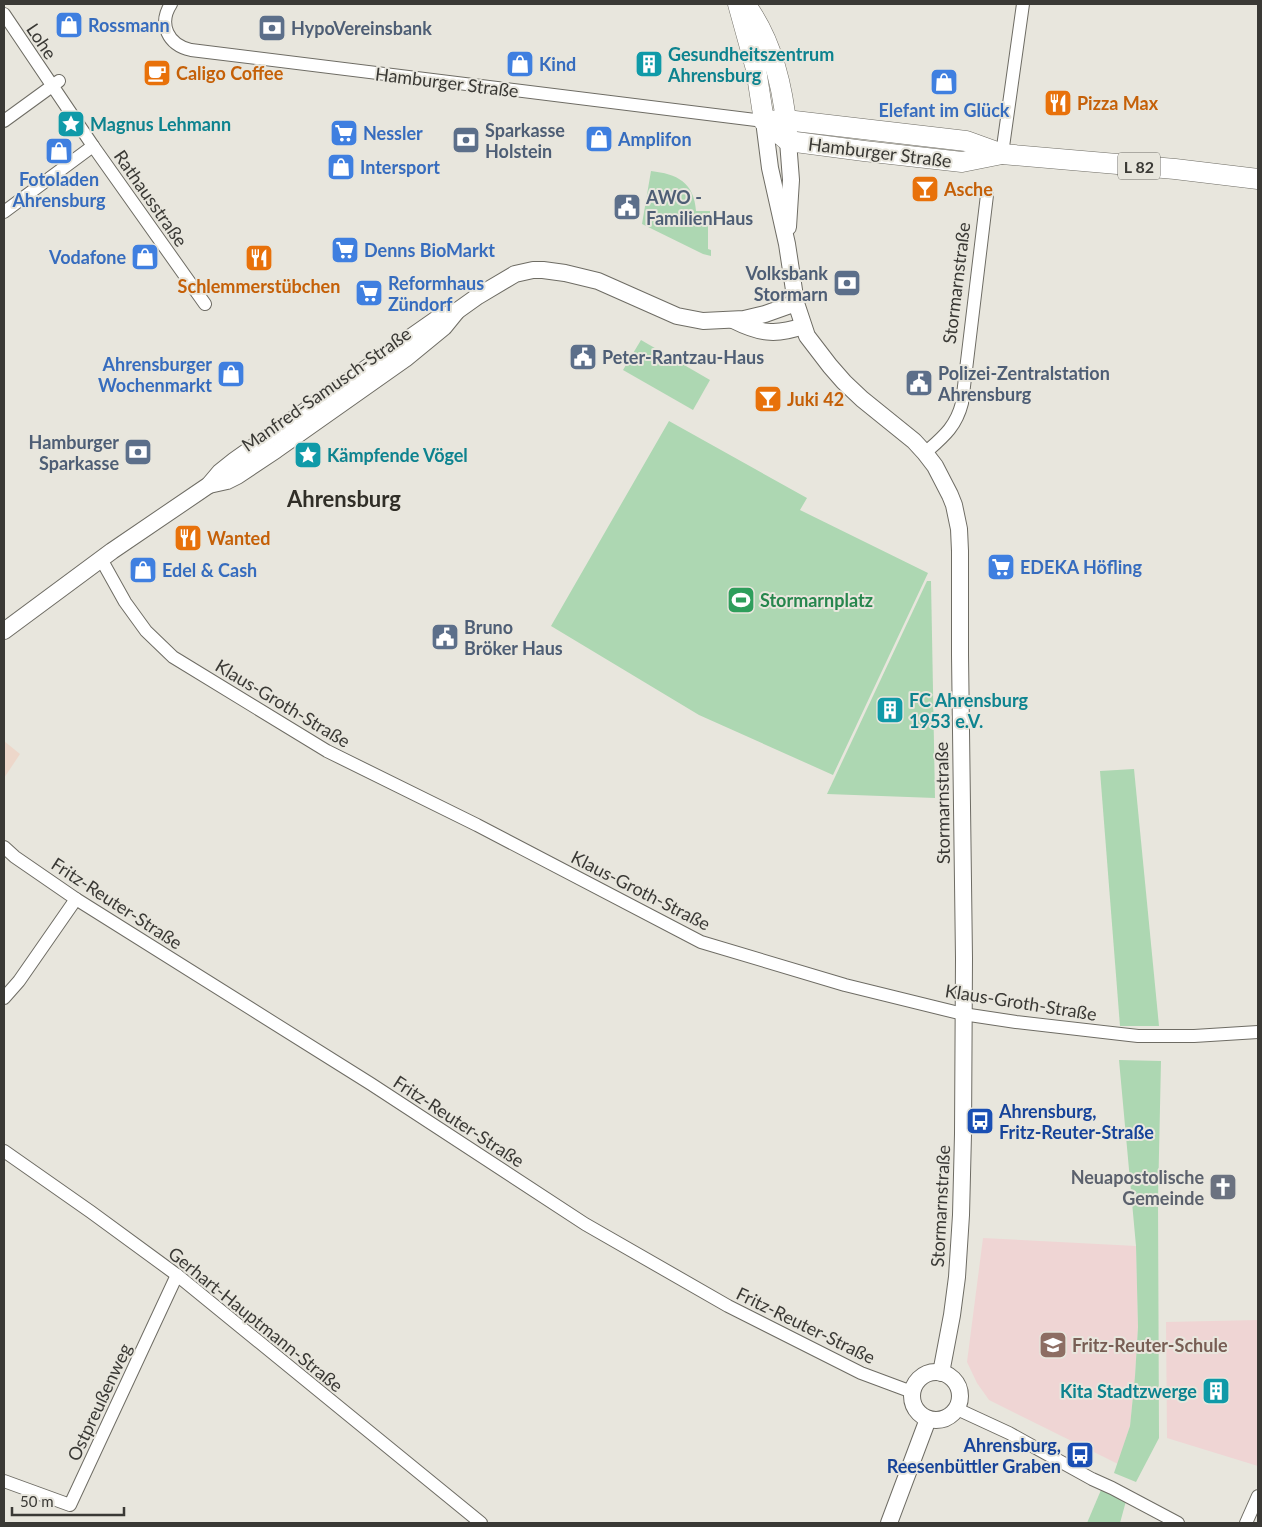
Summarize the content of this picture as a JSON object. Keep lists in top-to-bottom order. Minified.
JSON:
{"streets":{"main road":["Hamburger Straße","L 82"],"street":["Lohe","Rathausstraße","Stormarnstraße","Manfred-Samusch-Straße","Klaus-Groth-Straße","Fritz-Reuter-Straße","Gerhart-Hauptmann-Straße","Ostpreußenweg"]},"crossings":[["Lohe","Rathausstraße"],["Stormarnstraße","Klaus-Groth-Straße"],["Stormarnstraße","Fritz-Reuter-Straße"],["Manfred-Samusch-Straße","Klaus-Groth-Straße"],["Gerhart-Hauptmann-Straße","Ostpreußenweg"]],"districts":["Ahrensburg"],"places":{"shop":["Rossmann","Kind","Elefant im Glück","Amplifon","Fotoladen Ahrensburg","Intersport","Vodafone","Ahrensburger Wochenmarkt","Edel & Cash"],"bank":["HypoVereinsbank","Sparkasse Holstein","Volksbank Stormarn","Hamburger Sparkasse"],"building":["Gesundheitszentrum Ahrensburg","FC Ahrensburg 1953 e.V.","Kita Stadtzwerge"],"cafe":["Caligo Coffee"],"restaurant":["Pizza Max","Schlemmerstübchen","Wanted"],"place":["Magnus Lehmann","Kämpfende Vögel"],"supermarket":["Nessler","Denns BioMarkt","Reformhaus Zündorf","EDEKA Höfling"],"bar":["Asche","Juki 42"],"public building":["AWO - FamilienHaus","Peter-Rantzau-Haus","Polizei-Zentralstation Ahrensburg","Bruno Bröker Haus"],"sports":["Stormarnplatz"],"bus stop":["Ahrensburg, Fritz-Reuter-Straße","Ahrensburg, Reesenbüttler Graben"],"church":["Neuapostolische Gemeinde"],"school or university":["Fritz-Reuter-Schule"]},"scale_bar":"50 m"}
